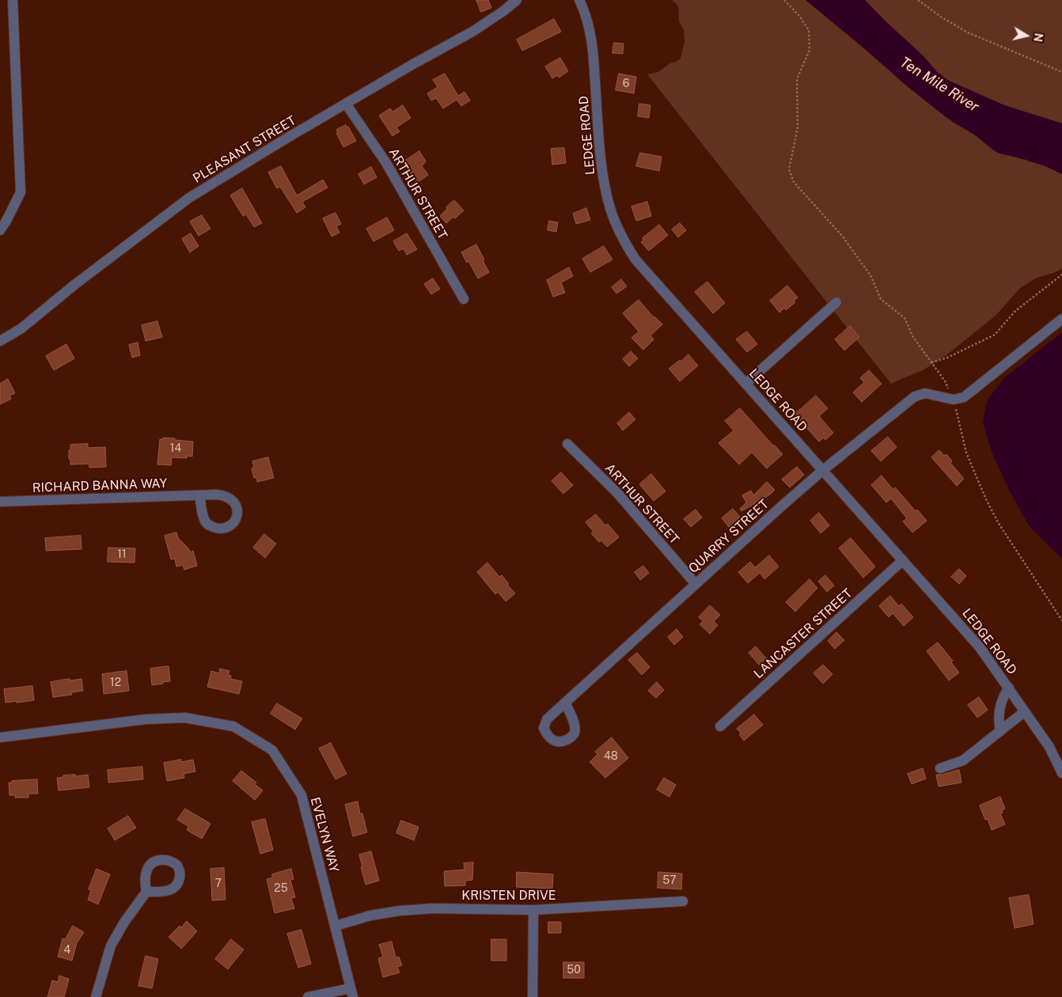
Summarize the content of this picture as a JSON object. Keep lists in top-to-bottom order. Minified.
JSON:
{"streets":{"street":["LEDGE ROAD","PLEASANT STREET","ARTHUR STREET","RICHARD BANNA WAY","QUARRY STREET","LANCASTER STREET","EVELYN WAY","KRISTEN DRIVE"]},"crossings":[["LEDGE ROAD","QUARRY STREET"],["LEDGE ROAD","LANCASTER STREET"],["PLEASANT STREET","ARTHUR STREET"],["ARTHUR STREET","QUARRY STREET"],["EVELYN WAY","KRISTEN DRIVE"]],"water":["Ten Mile River"],"house_numbers":["6","14","11","12","48","57","7","25","4","50"],"north":"right"}
